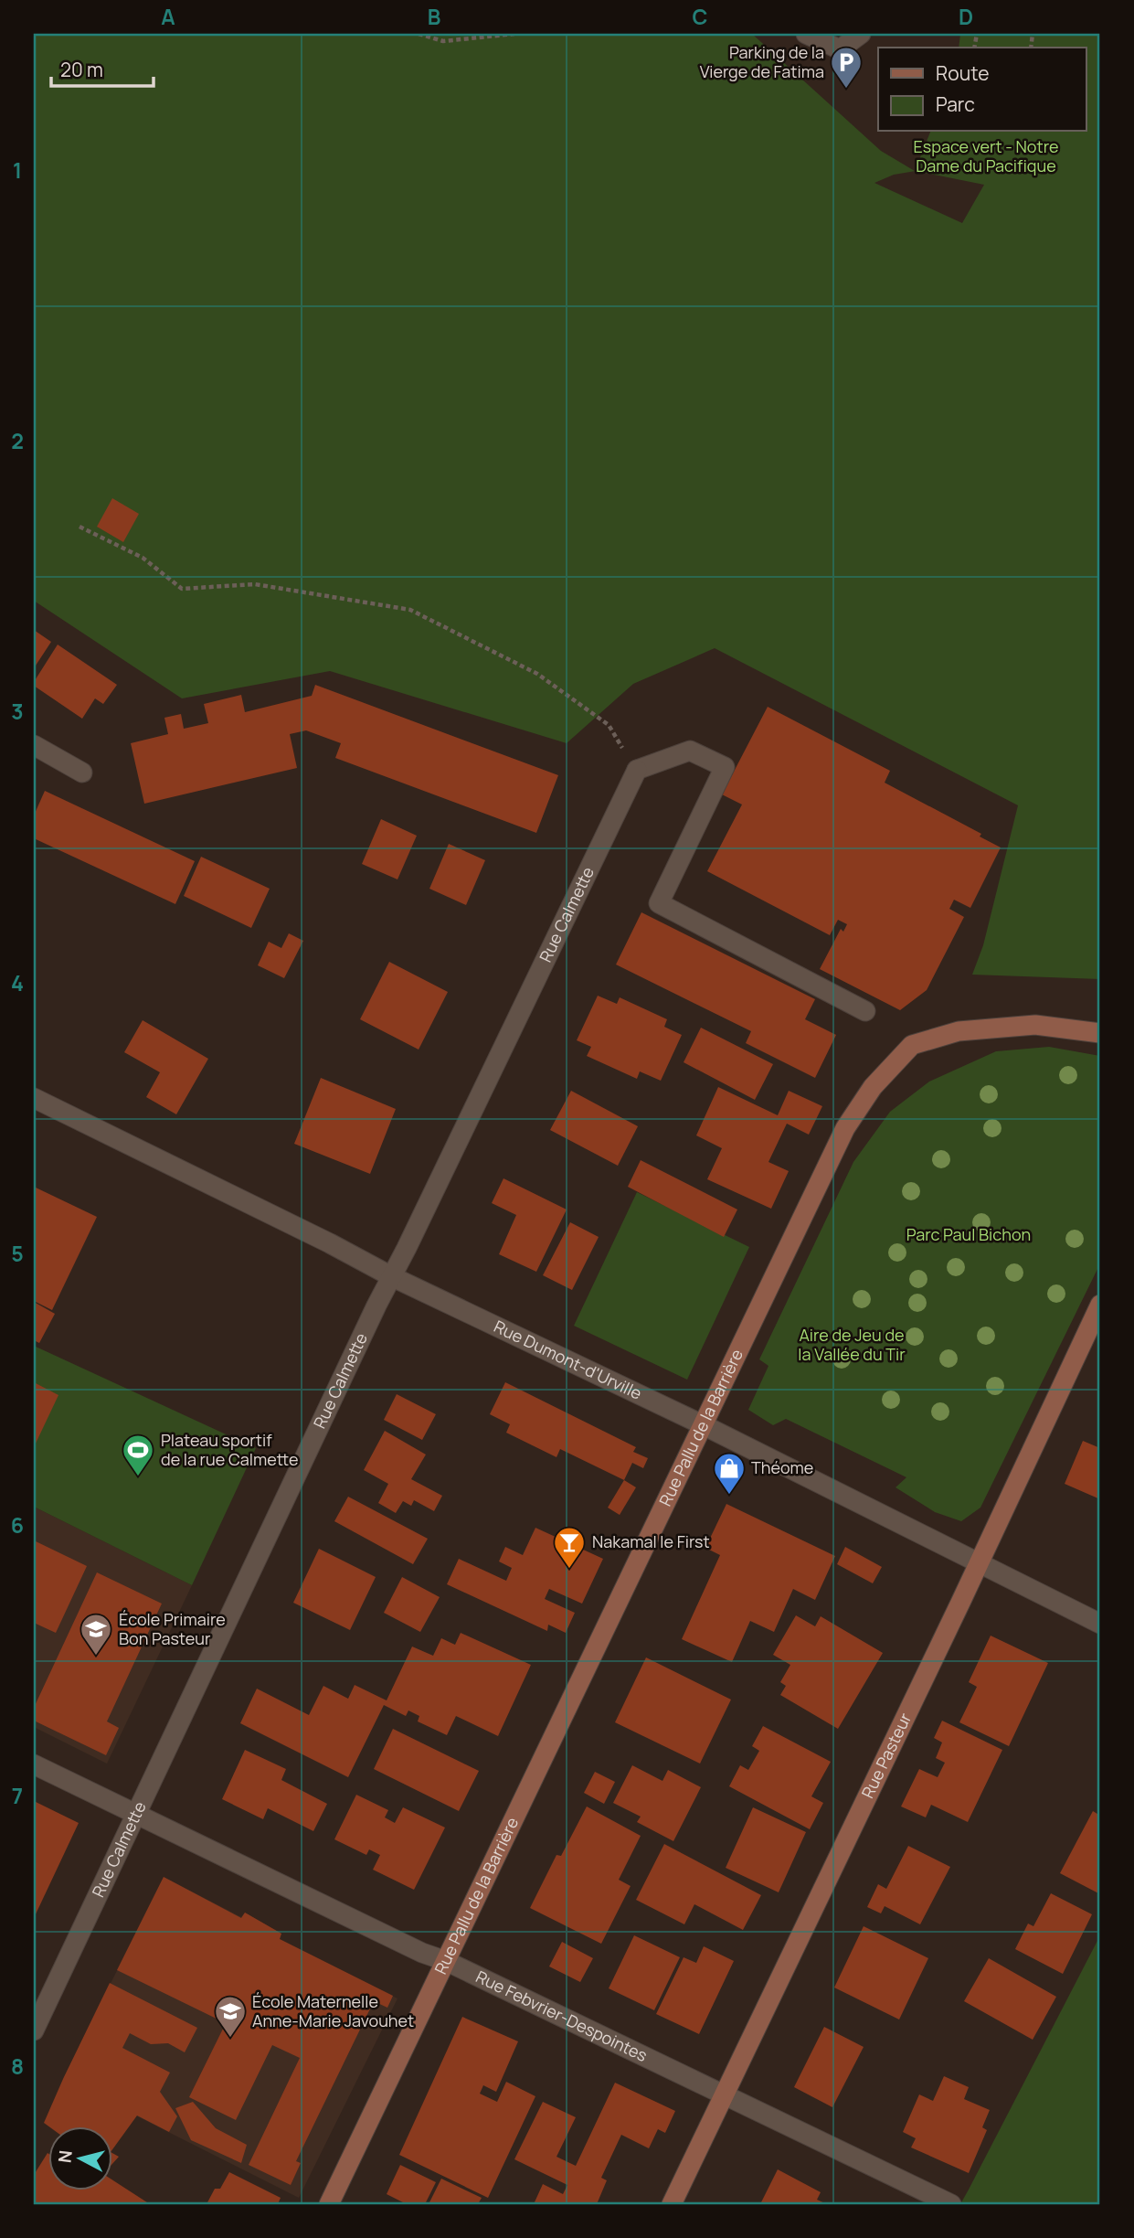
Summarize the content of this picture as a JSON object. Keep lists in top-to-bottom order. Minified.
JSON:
{"streets":{"street":["Rue Calmette","Rue Dumont-d'Urville","Rue Pallu de la Barrière","Rue Pasteur","Rue Febvrier-Despointes"]},"crossings":[["Rue Calmette","Rue Dumont-d'Urville"],["Rue Calmette","Rue Febvrier-Despointes"],["Rue Dumont-d'Urville","Rue Pallu de la Barrière"],["Rue Dumont-d'Urville","Rue Pasteur"],["Rue Pallu de la Barrière","Rue Febvrier-Despointes"],["Rue Pasteur","Rue Febvrier-Despointes"]],"parks":["Espace vert - Notre Dame du Pacifique","Parc Paul Bichon","Aire de Jeu de la Vallée du Tir"],"places":{"parking":["Parking de la Vierge de Fatima"],"sports":["Plateau sportif de la rue Calmette"],"shop":["Théome"],"bar":["Nakamal le First"],"school or university":["École Primaire Bon Pasteur","École Maternelle Anne-Marie Javouhet"]},"legend":["Route","Parc"],"scale_bar":"20 m","north":"left","grid":{"columns":["A","B","C","D"],"rows":["1","2","3","4","5","6","7","8"]}}
